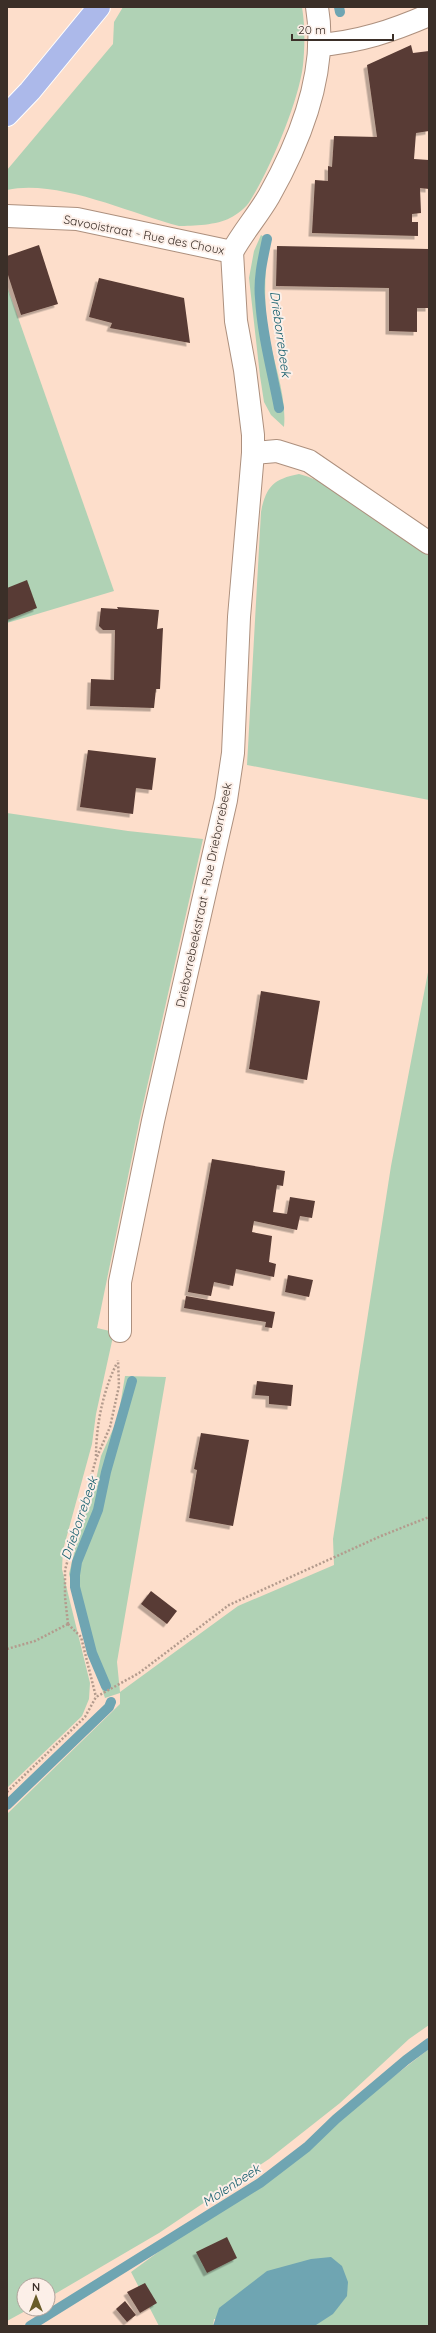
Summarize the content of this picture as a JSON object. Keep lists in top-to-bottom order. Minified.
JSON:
{"streets":{"street":["Savooistraat - Rue des Choux","Drieborrebeekstraat - Rue Drieborrebeek"]},"crossings":[["Savooistraat - Rue des Choux","Drieborrebeekstraat - Rue Drieborrebeek"]],"water":["Drieborrebeek","Molenbeek"],"scale_bar":"20 m","north":"top"}
